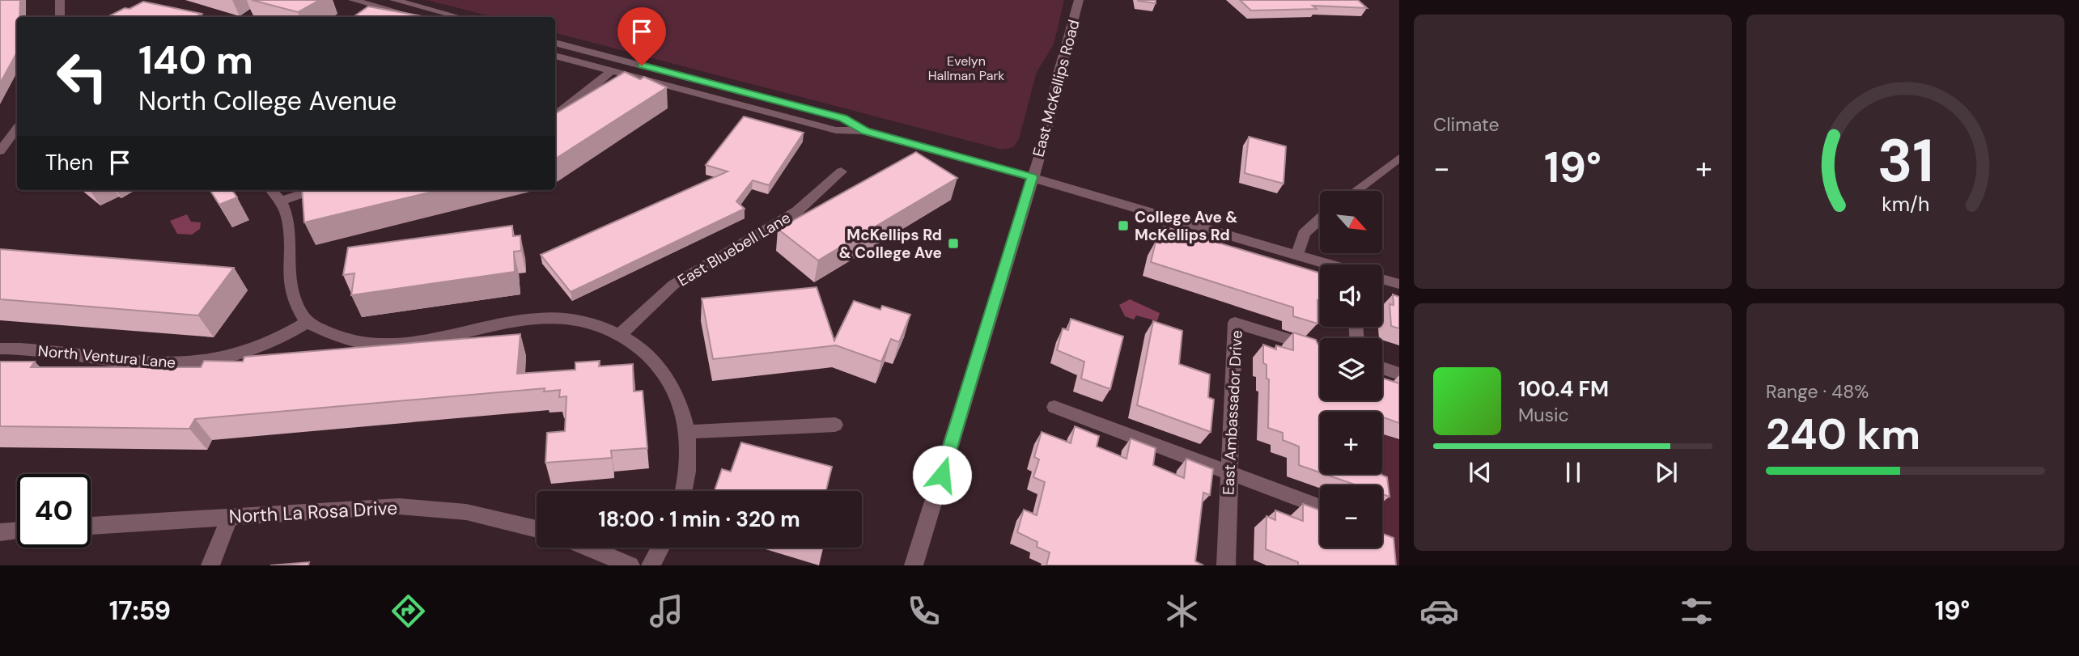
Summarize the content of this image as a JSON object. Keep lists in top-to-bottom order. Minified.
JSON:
{"streets":{"street":["East McKellips Road","East Bluebell Lane","North Ventura Lane","East Ambassador Drive","North La Rosa Drive"]},"parks":["Evelyn Hallman Park"],"places":{"transit":["College Ave & McKellips Rd","McKellips Rd & College Ave"]},"north":"bottom right","page":{"tile":["Climate",["Range · 48%","240 km"]],"turn":["140 m","North College Avenue"],"then":"Then","heat":["−","19°","+"],"map_buttons":["+","−"],"song":["100.4 FM","Music"],"limit":"40","trip":"18:00 · 1 min · 320 m","tabs":["17:59","19°"],"gauge":["31","km/h"]}}
